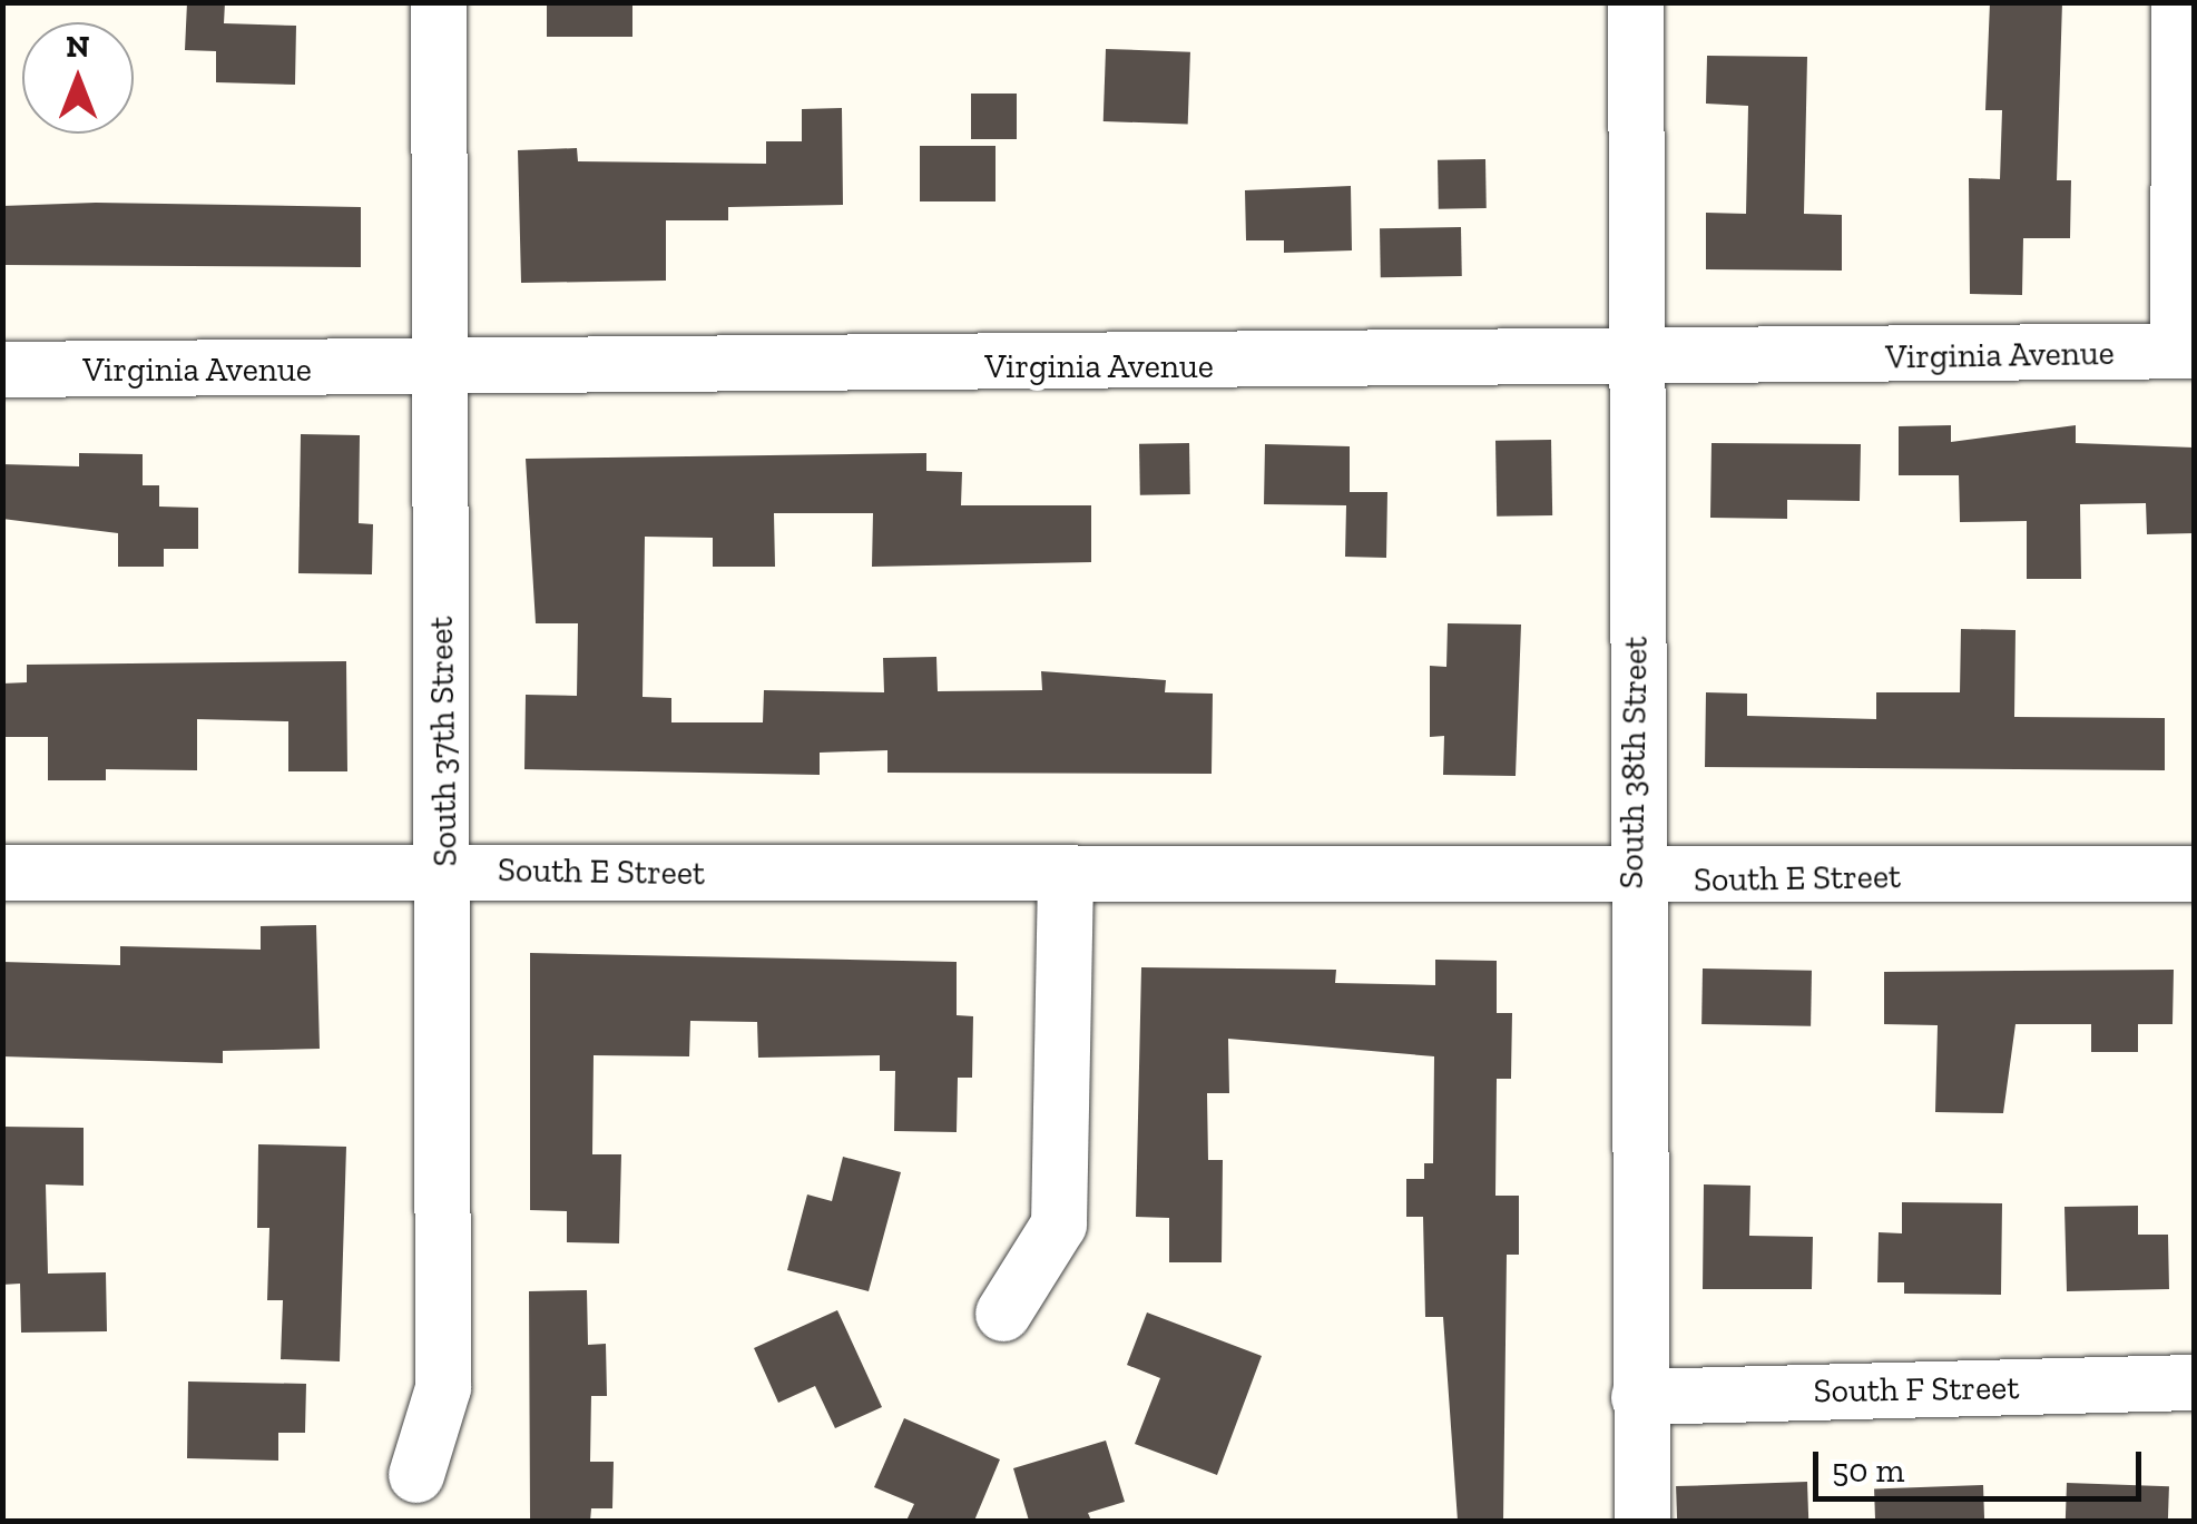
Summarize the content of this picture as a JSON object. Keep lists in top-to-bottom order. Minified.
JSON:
{"streets":{"street":["Virginia Avenue","South 37th Street","South 38th Street","South E Street","South F Street"]},"crossings":[["Virginia Avenue","South 37th Street"],["Virginia Avenue","South 38th Street"],["South 37th Street","South E Street"],["South 38th Street","South E Street"],["South 38th Street","South F Street"]],"scale_bar":"50 m","north":"top"}
